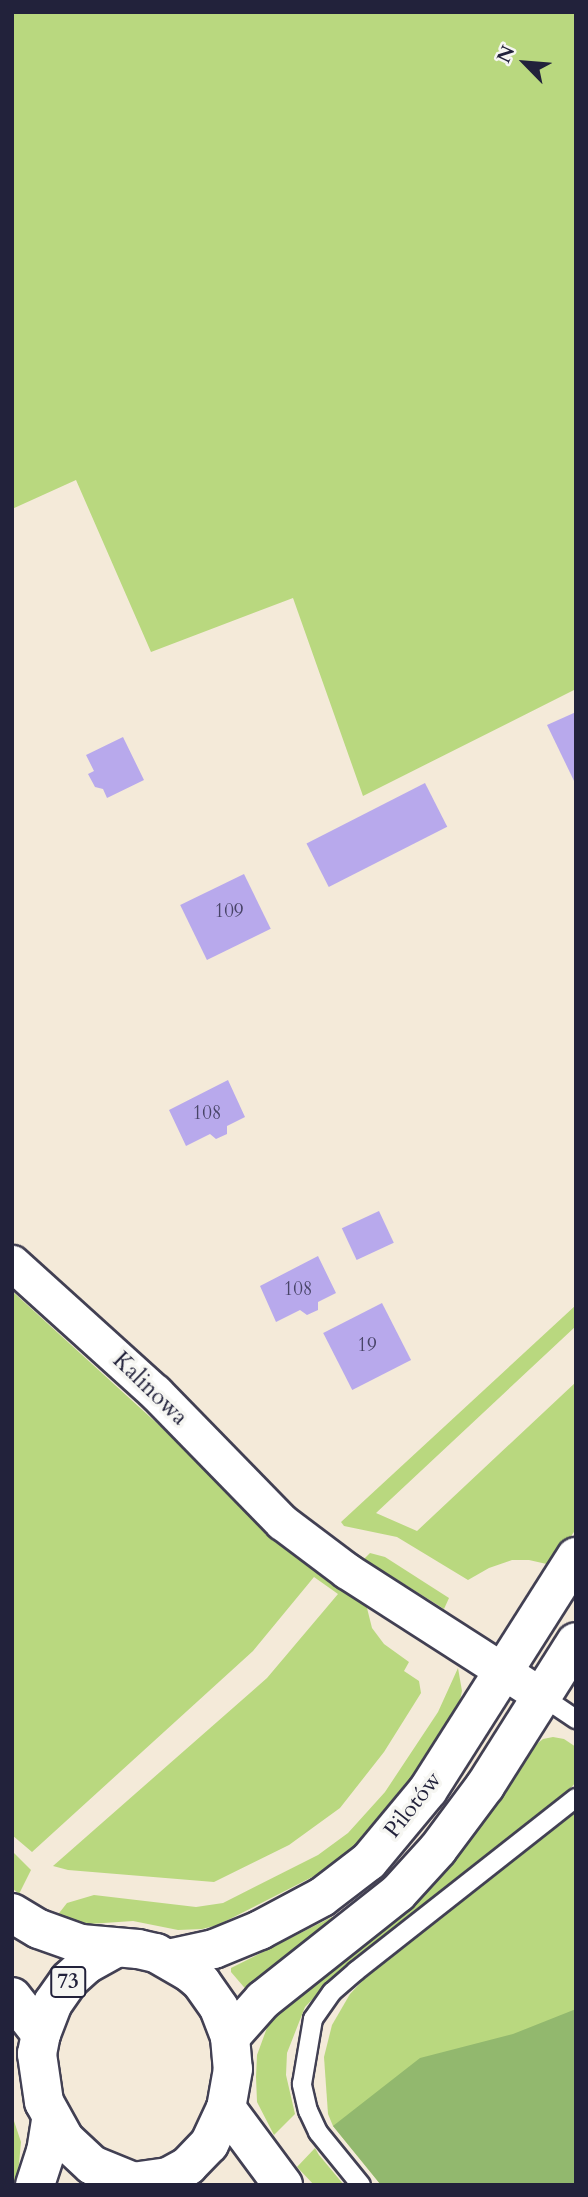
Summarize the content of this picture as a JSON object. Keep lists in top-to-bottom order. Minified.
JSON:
{"streets":{"main road":["Pilotów","73"],"street":["Kalinowa"]},"crossings":[["Kalinowa","Pilotów"],["Pilotów","73"]],"house_numbers":["109","108","108","19"],"north":"top left"}
